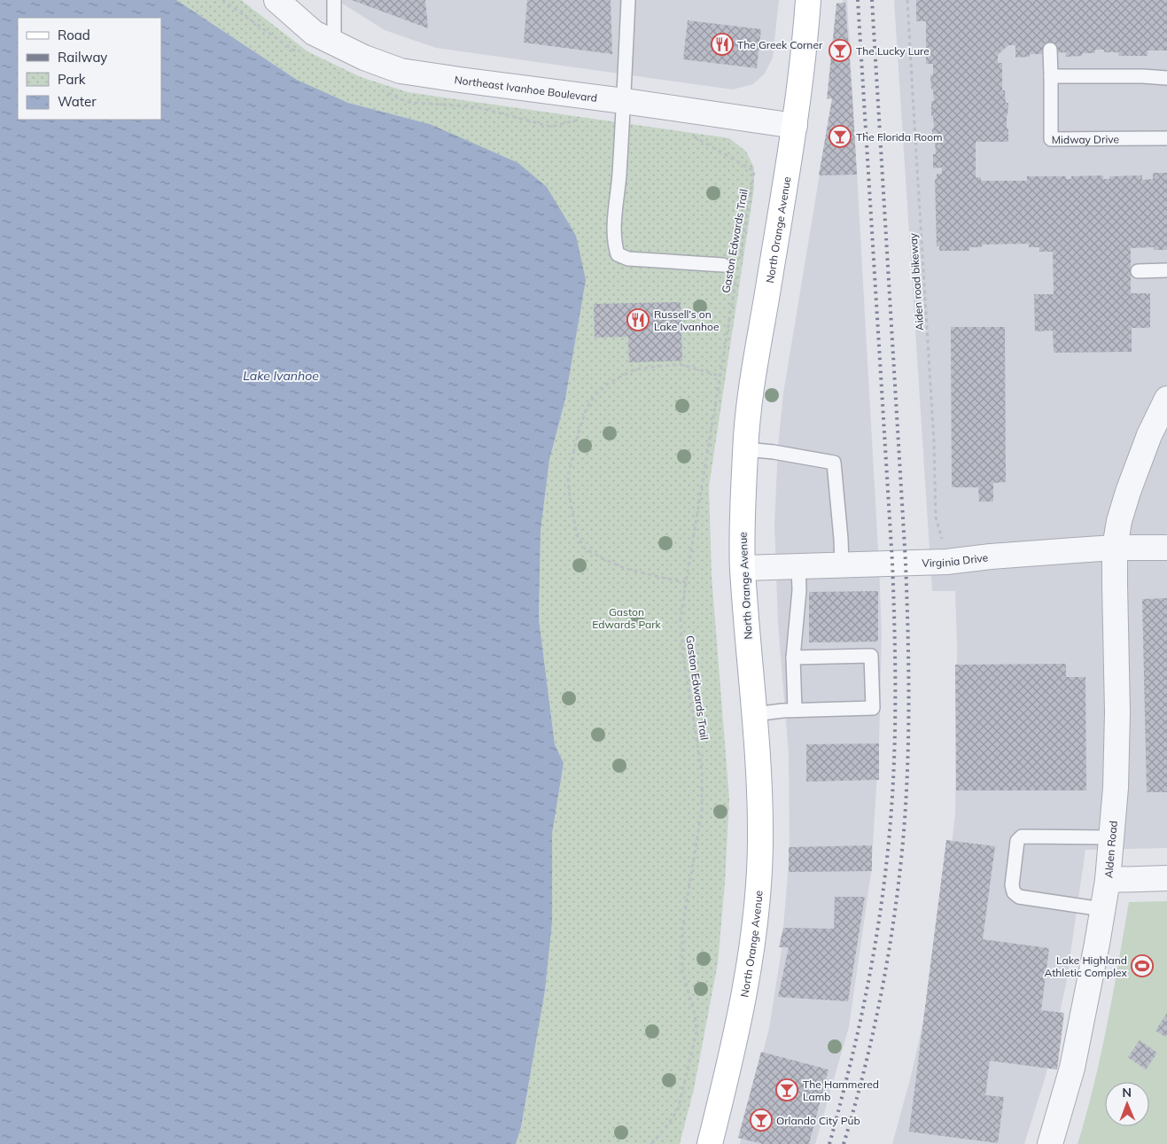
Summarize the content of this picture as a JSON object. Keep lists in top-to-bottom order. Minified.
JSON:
{"streets":{"main road":["North Orange Avenue"],"street":["Northeast Ivanhoe Boulevard","Virginia Drive","Alden Road"],"lane":["Midway Drive"],"path":["Gaston Edwards Trail","Aiden road bikeway"]},"crossings":[["Northeast Ivanhoe Boulevard","North Orange Avenue"],["North Orange Avenue","Virginia Drive"],["Aiden road bikeway","Virginia Drive"],["Virginia Drive","Alden Road"]],"water":["Lake Ivanhoe"],"parks":["Gaston Edwards Park"],"places":{"restaurant":["The Greek Corner","Russell’s on Lake Ivanhoe"],"bar":["The Lucky Lure","The Florida Room","The Hammered Lamb","Orlando City Pub"],"sports":["Lake Highland Athletic Complex"]},"legend":["Road","Railway","Park","Water"],"north":"top"}
